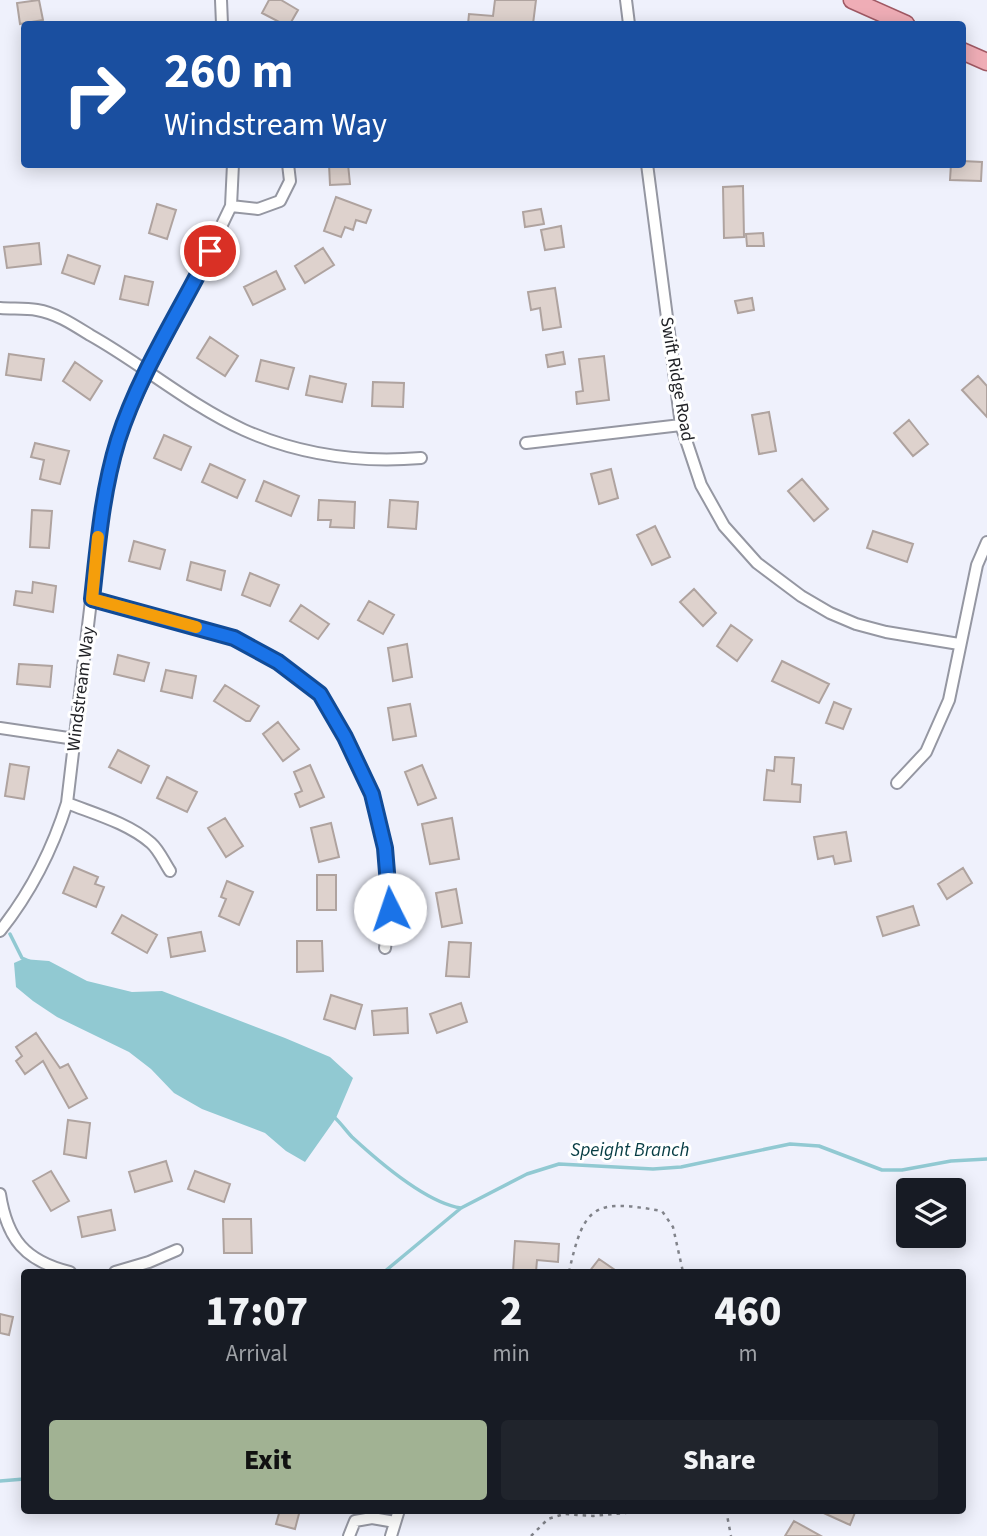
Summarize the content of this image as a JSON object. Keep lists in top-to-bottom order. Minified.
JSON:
{"streets":{"street":["Swift Ridge Road","Windstream Way"]},"water":["Speight Branch"],"page":{"turn":["260 m","Windstream Way"],"eta":["17:07","Arrival","2","min","460","m"],"buttons":["Exit","Share"]}}
